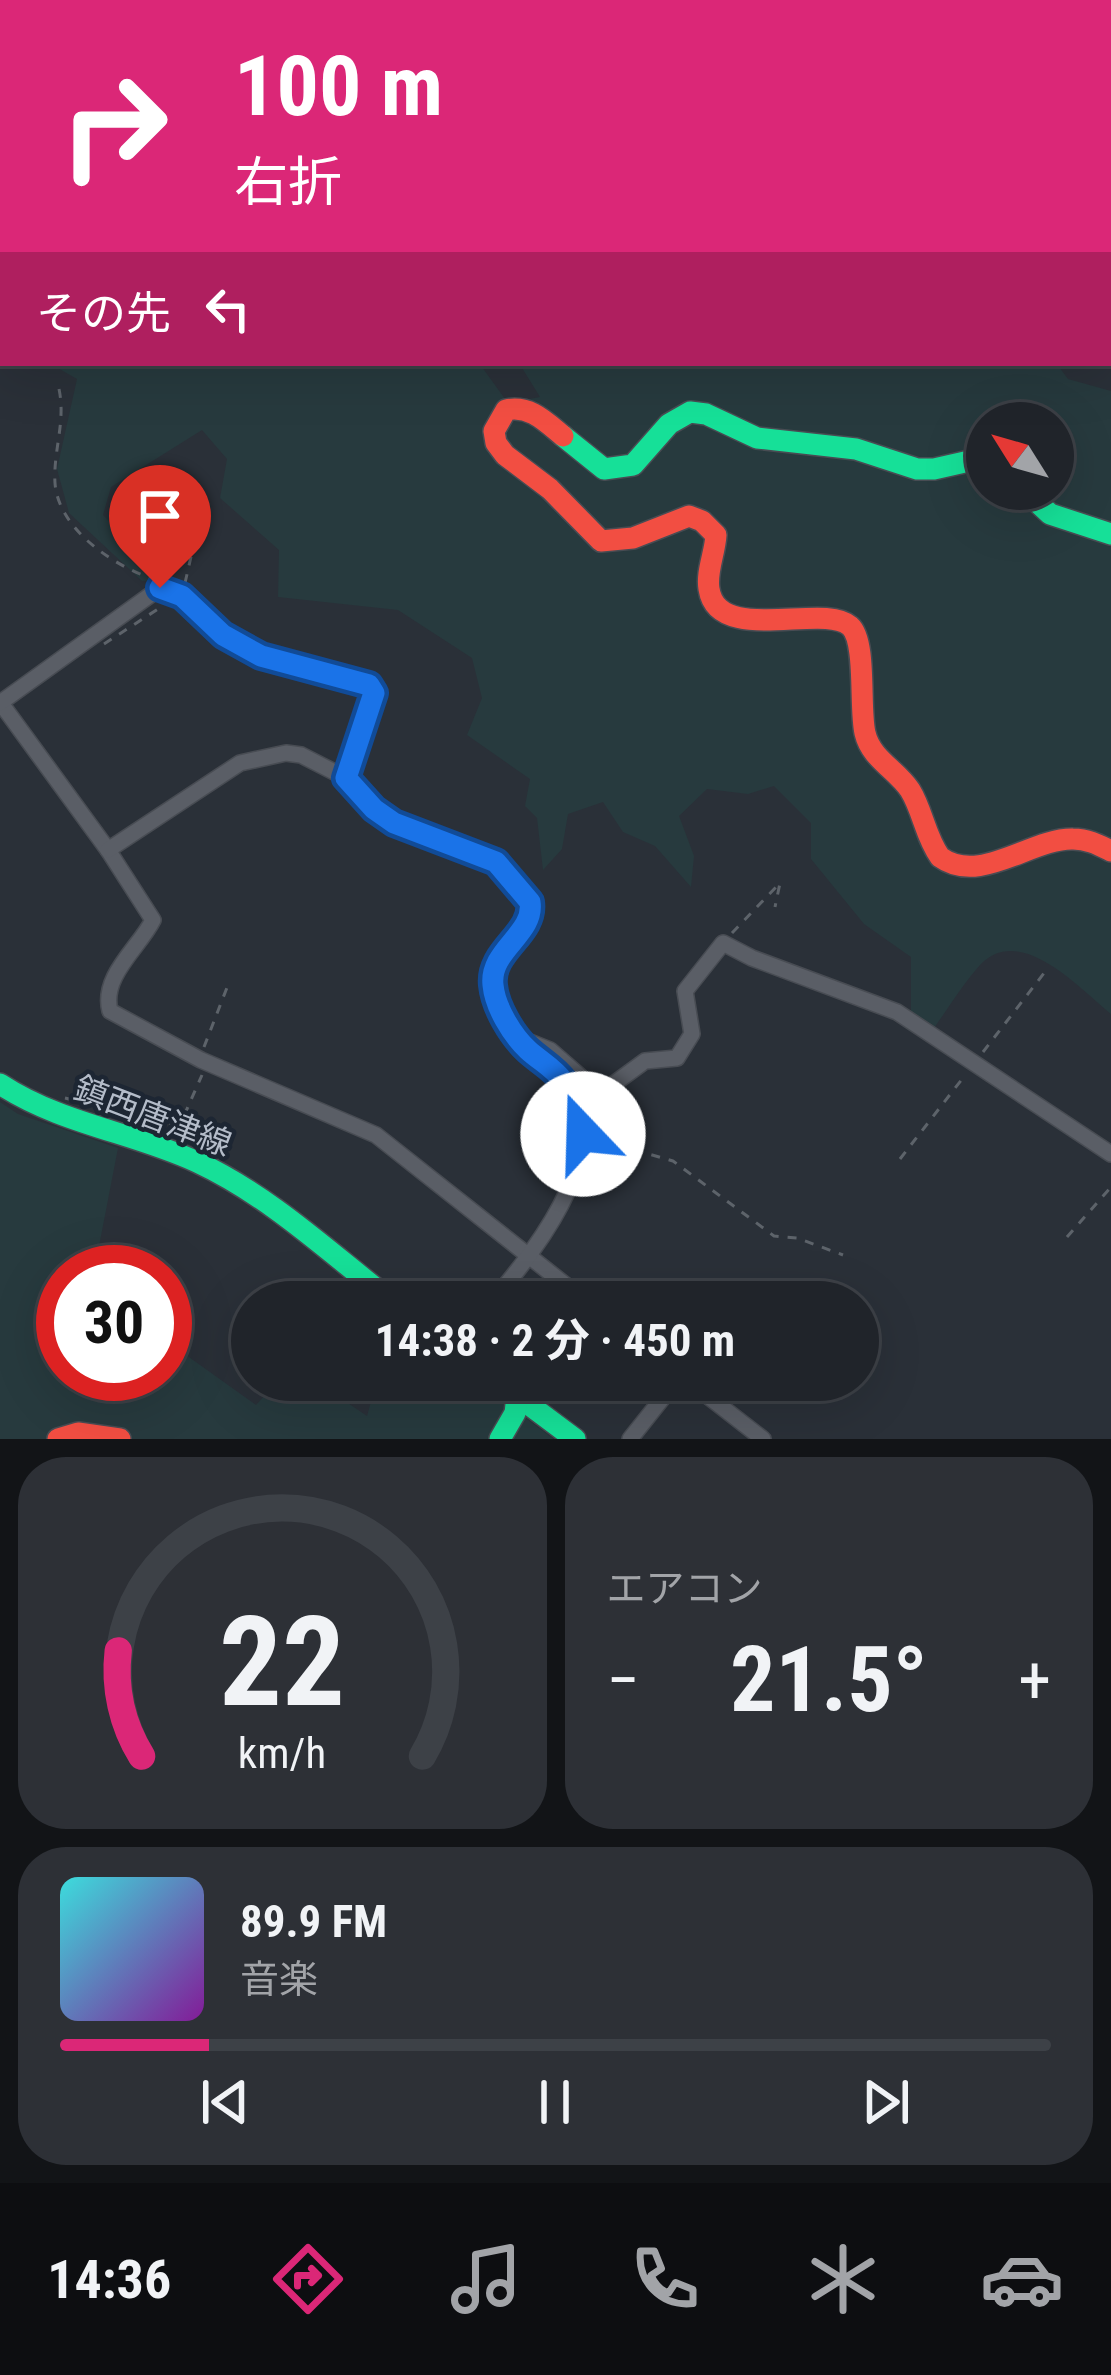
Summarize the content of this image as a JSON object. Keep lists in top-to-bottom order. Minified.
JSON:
{"streets":{"street":["鎮西唐津線"]},"north":"top left","page":{"turn":["100 m","右折"],"then":"その先","limit":"30","trip":"14:38 · 2 分 · 450 m","tile":"エアコン","heat":["−","21.5°","+"],"song":["89.9 FM","音楽"],"tabs":"14:36","gauge":["22","km/h"]}}
